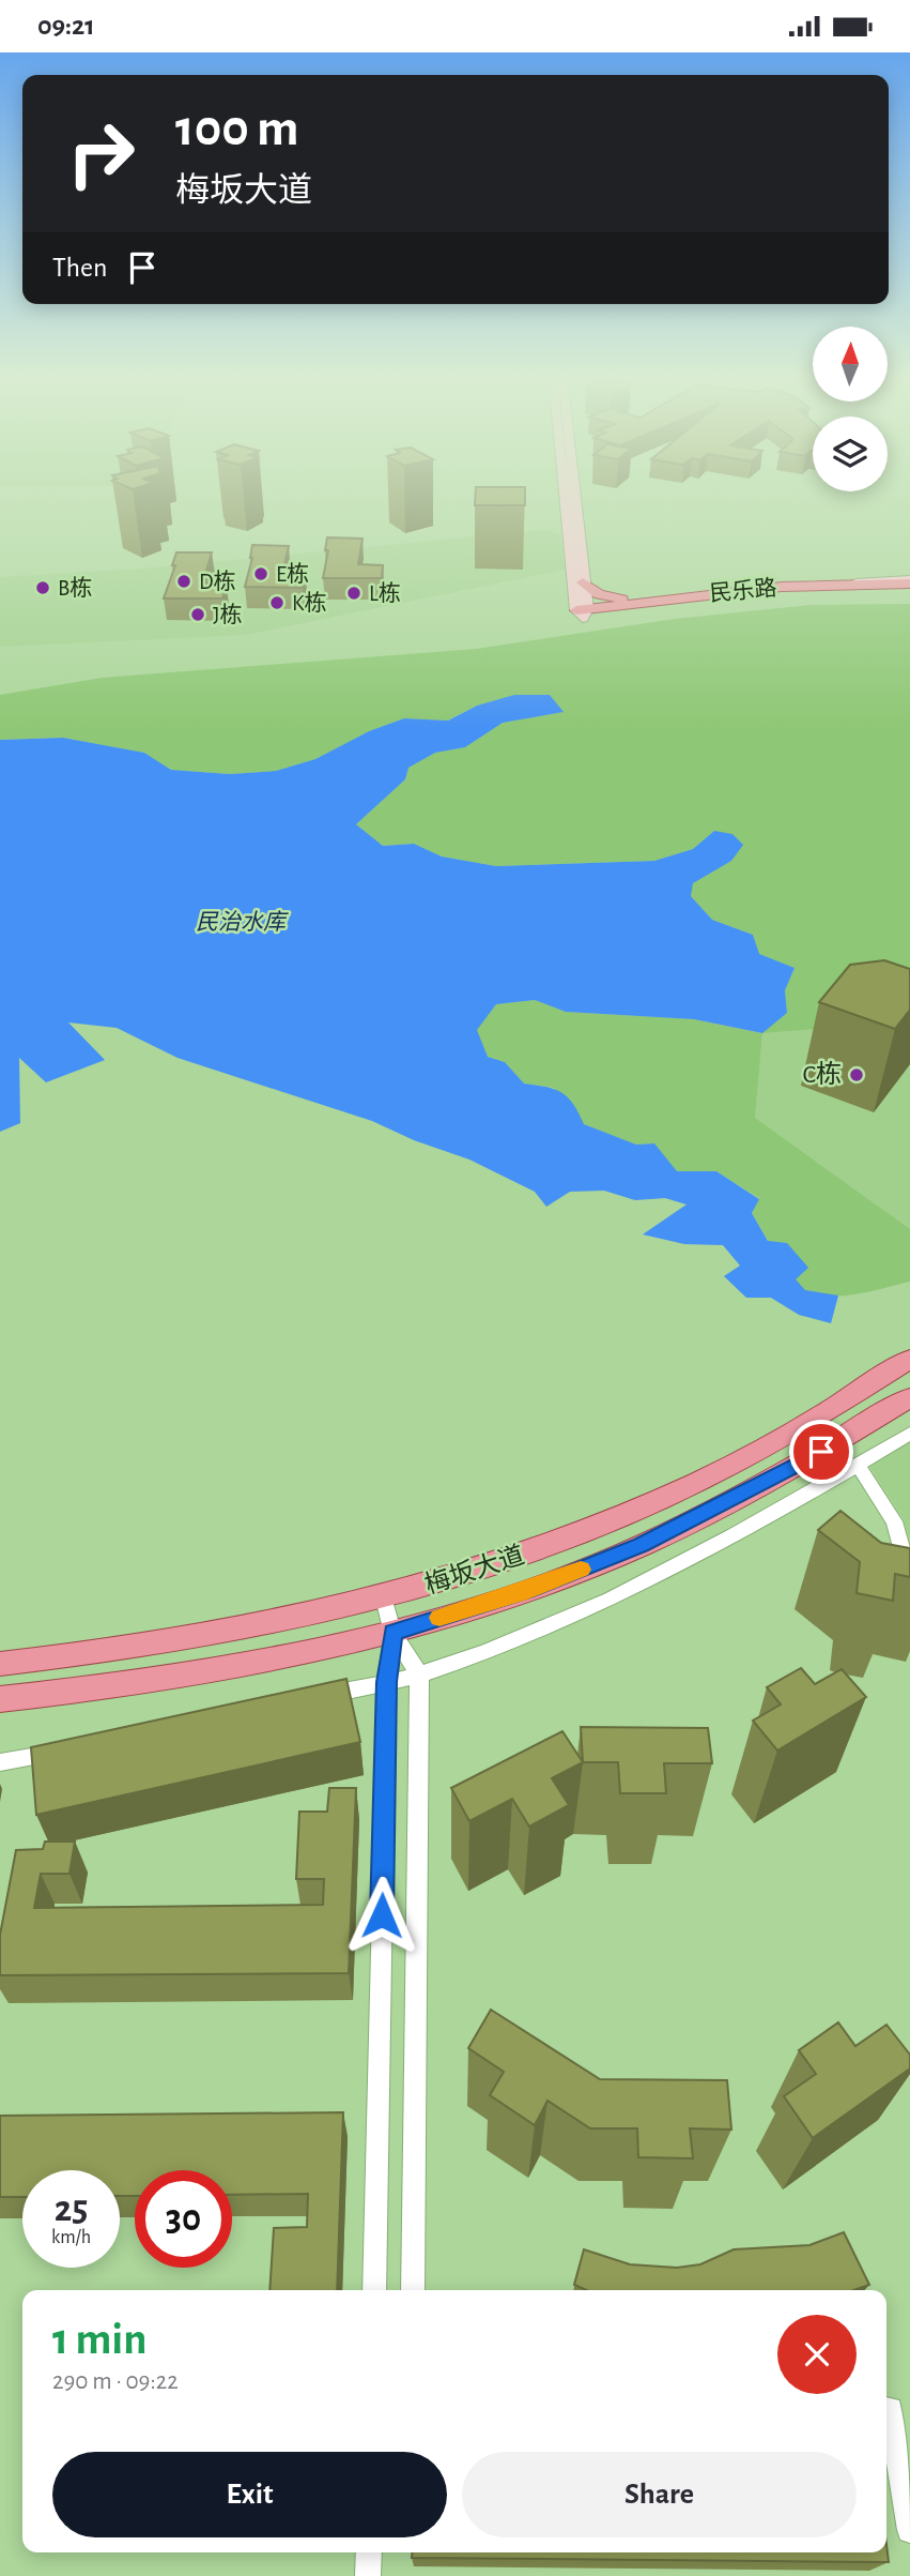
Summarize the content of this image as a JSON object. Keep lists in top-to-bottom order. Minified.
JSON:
{"streets":{"main road":["民乐路","梅坂大道"]},"water":["民治水库"],"places":["E栋","D栋","B栋","L栋","K栋","J栋","C栋"],"north":"top","page":{"status":"09:21","turn":["100 m","梅坂大道"],"then":"Then","speed":"25 km/h","limit":"30","heading":["1 min","290 m · 09:22"],"buttons":["Exit","Share"]}}
